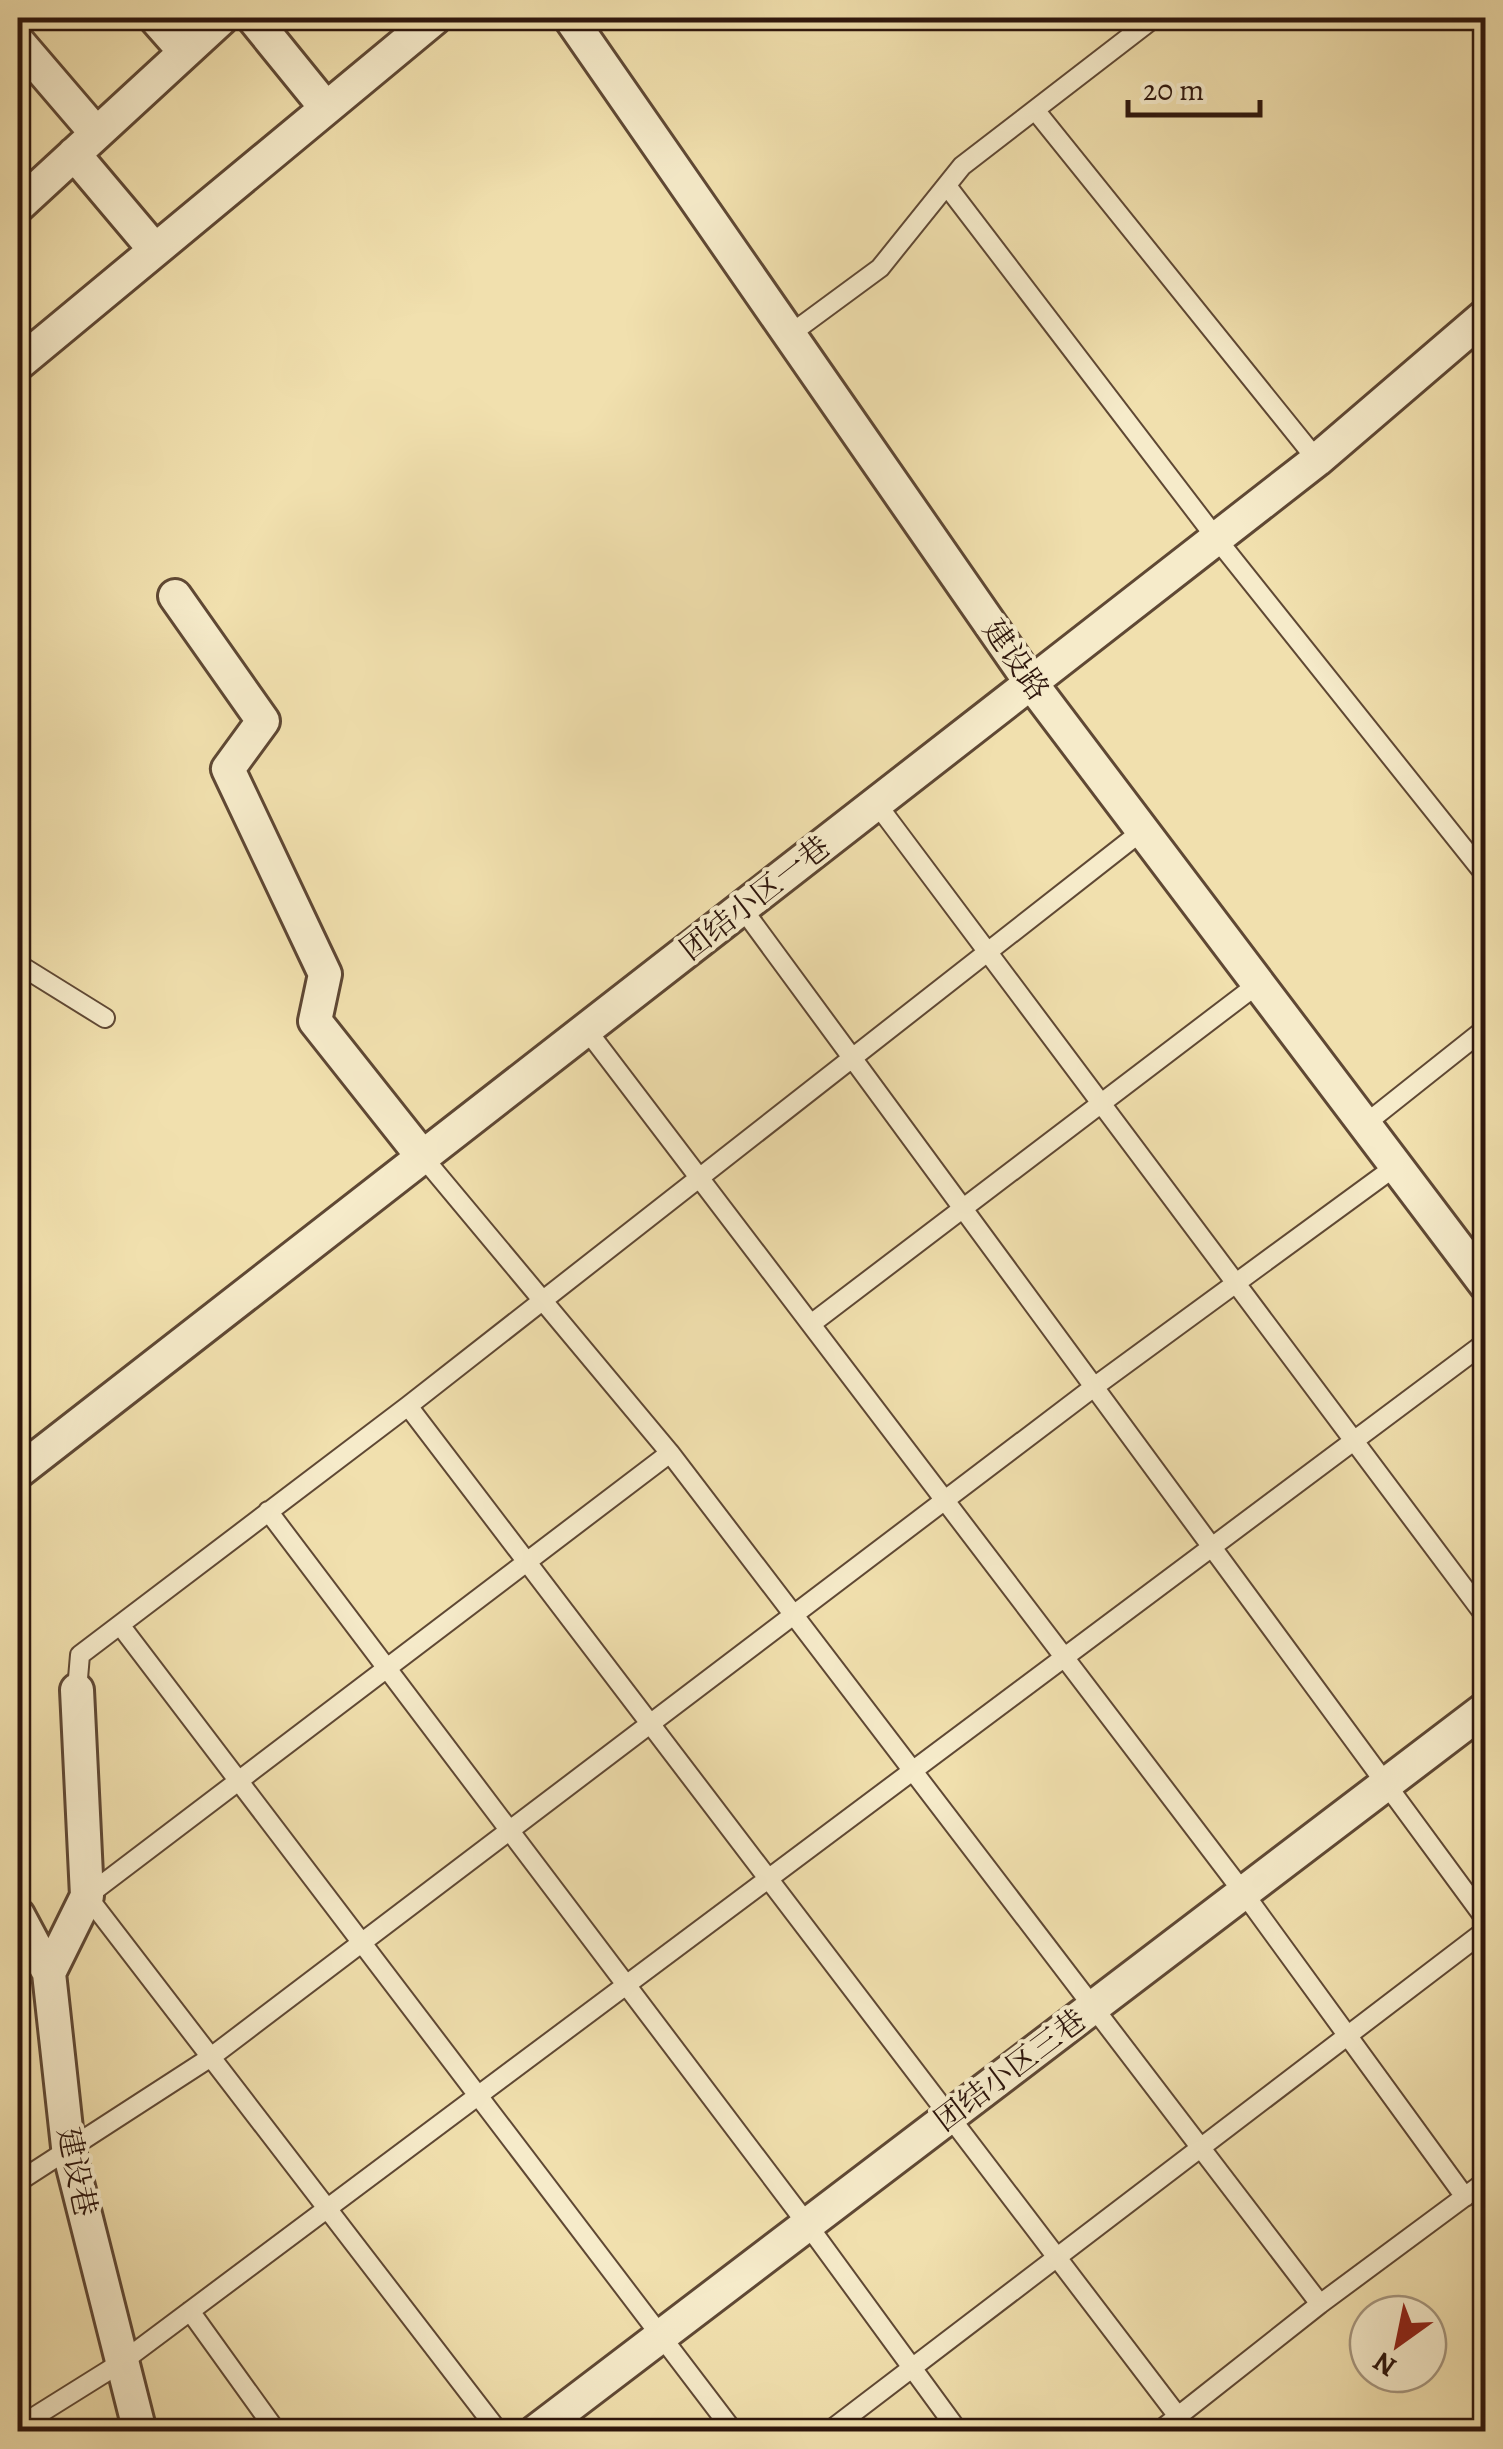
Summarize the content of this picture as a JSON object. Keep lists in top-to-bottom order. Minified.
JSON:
{"streets":{"street":["建设路","团结小区一巷","团结小区三巷","建设巷"]},"crossings":[["建设路","团结小区一巷"]],"scale_bar":"20 m","north":"bottom left"}
